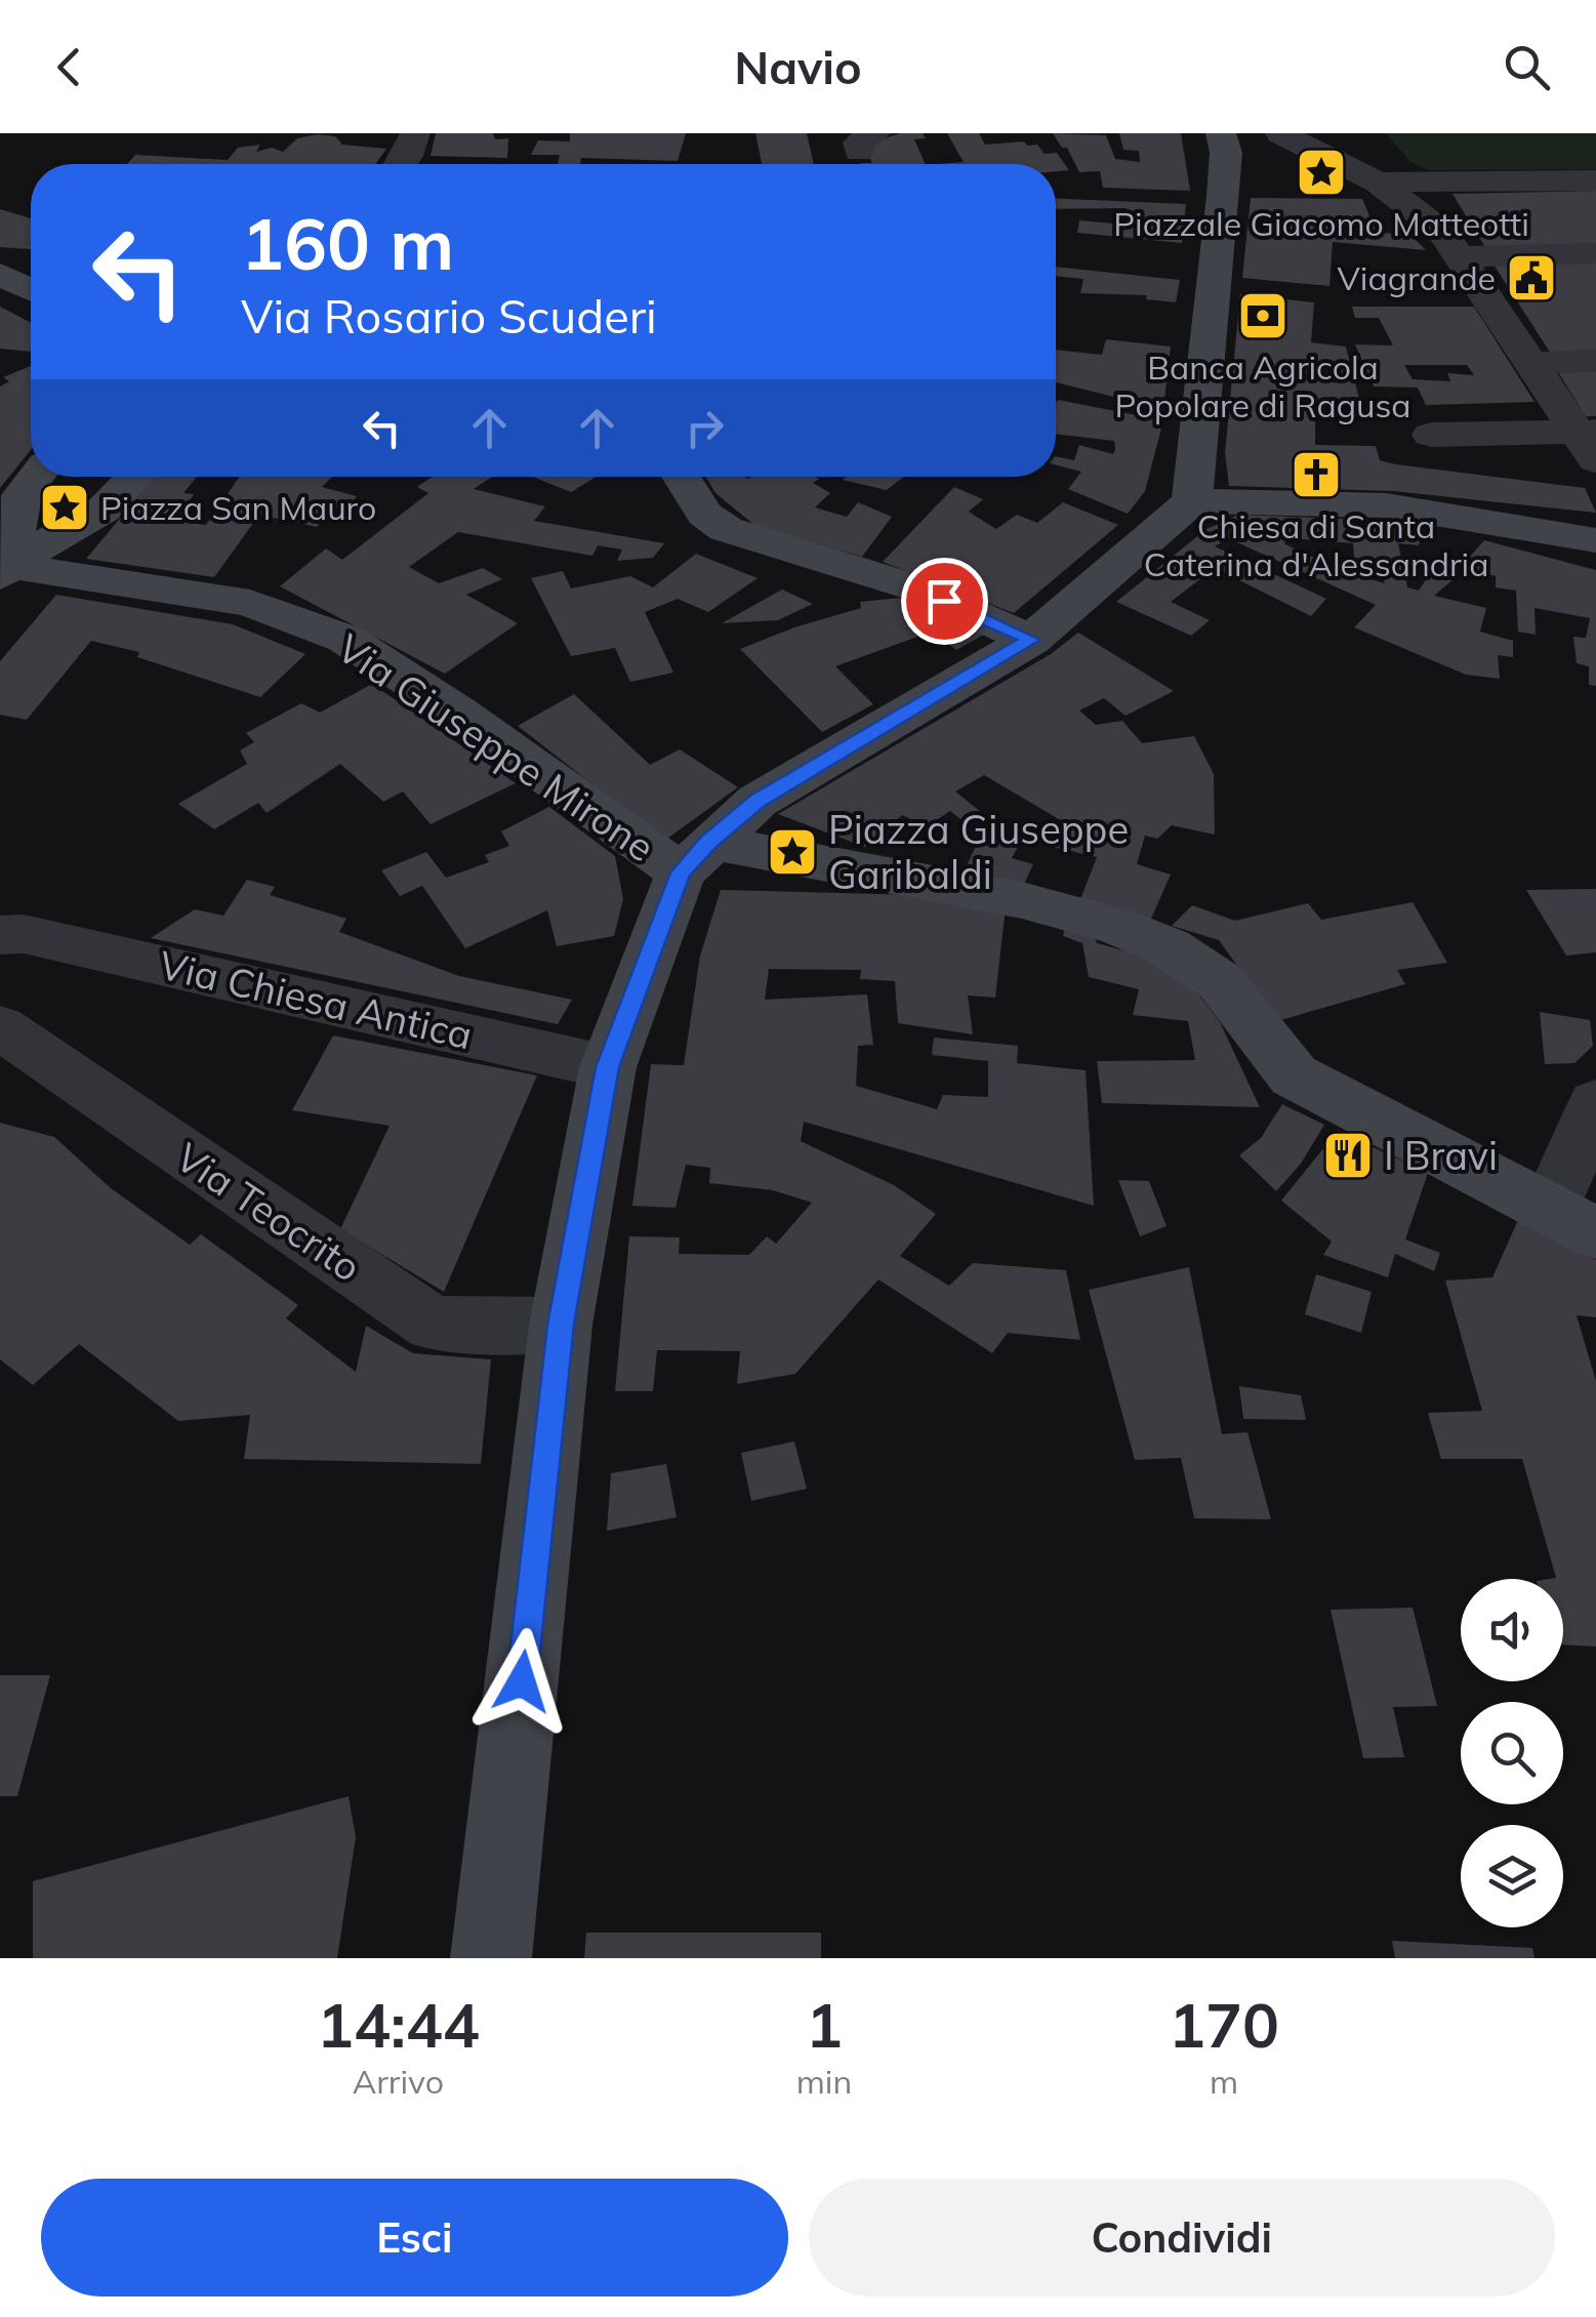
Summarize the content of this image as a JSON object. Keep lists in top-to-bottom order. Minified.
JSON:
{"streets":{"main road":["Via Giuseppe Mirone"],"street":["Via Chiesa Antica","Via Teocrito"]},"places":{"place":["Piazzale Giacomo Matteotti","Piazza San Mauro","Piazza Giuseppe Garibaldi"],"public building":["Viagrande"],"bank":["Banca Agricola Popolare di Ragusa"],"church":["Chiesa di Santa Caterina d'Alessandria"],"restaurant":["I Bravi"]},"page":{"header":"Navio","turn":["160 m","Via Rosario Scuderi"],"eta":["14:44","Arrivo","1","min","170","m"],"buttons":["Esci","Condividi"]}}
